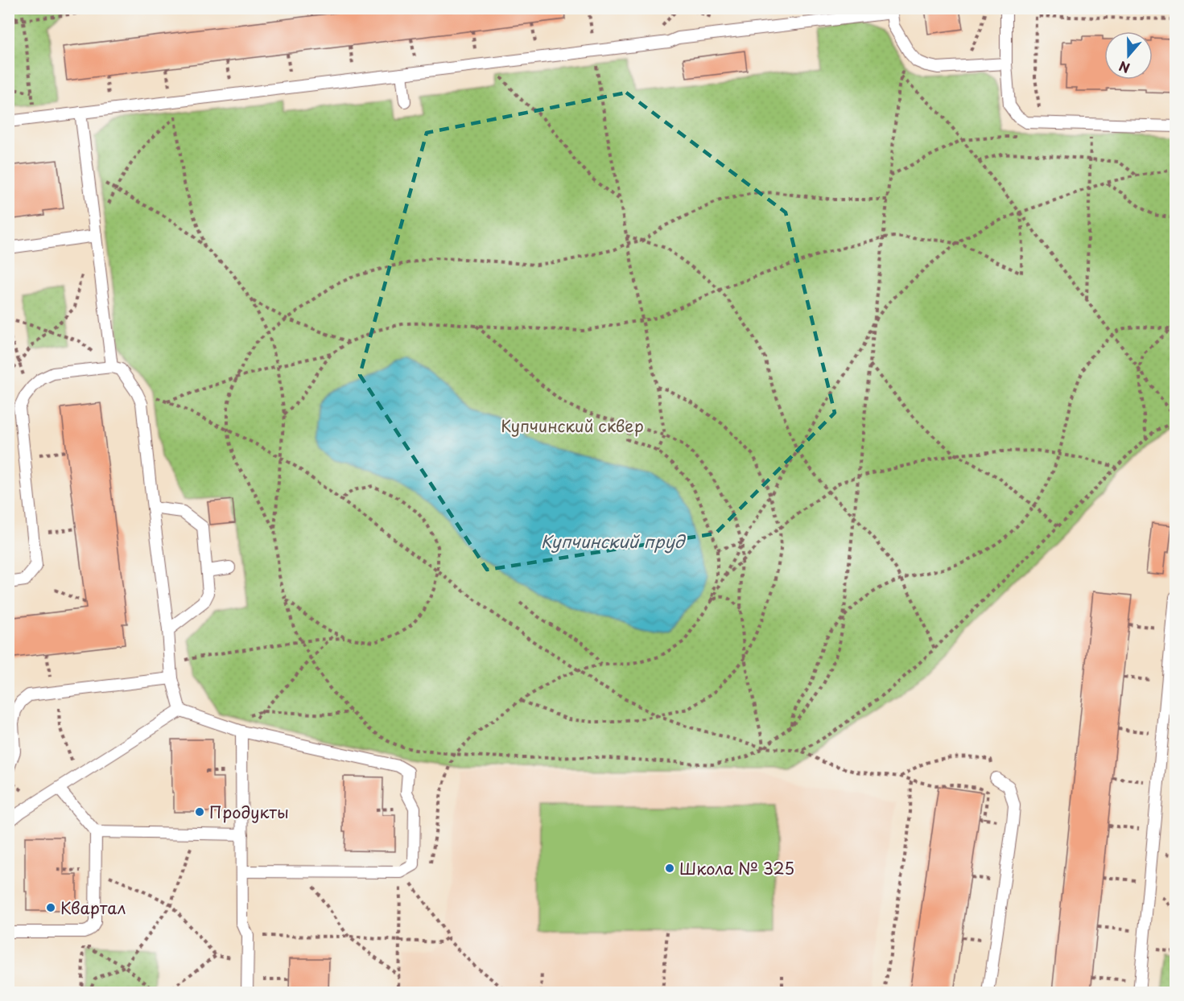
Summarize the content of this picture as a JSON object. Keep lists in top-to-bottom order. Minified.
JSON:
{"water":["Купчинский пруд"],"parks":["Купчинский сквер"],"places":["Продукты","Школа № 325","Квартал"],"north":"bottom"}
